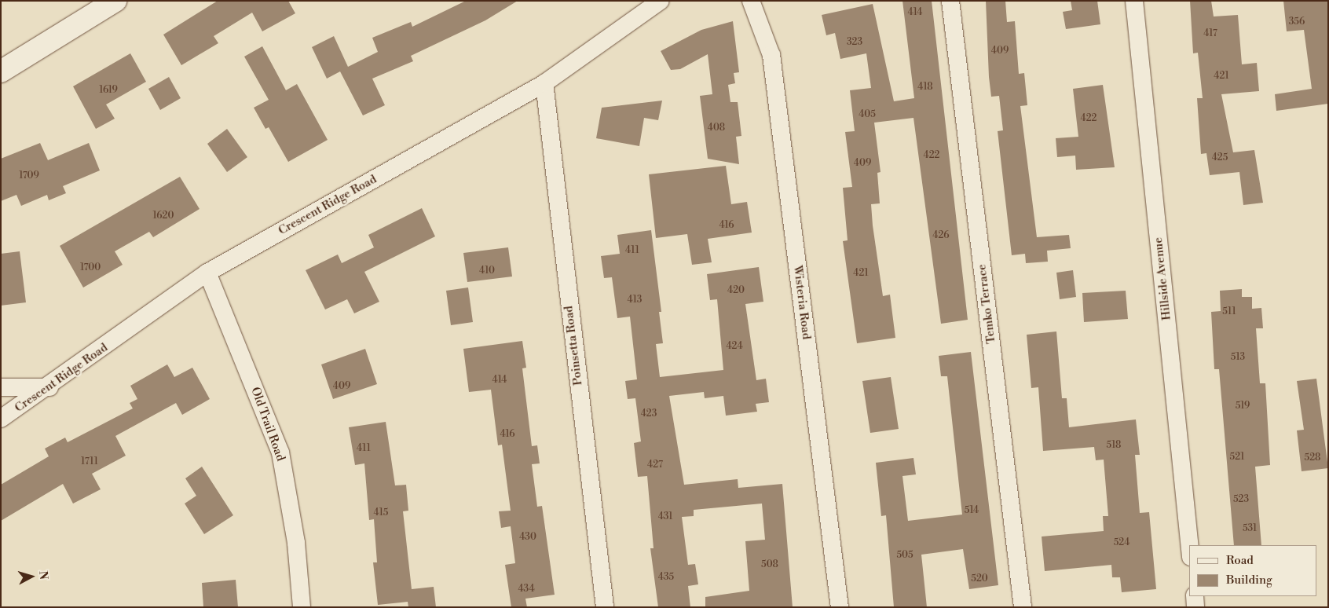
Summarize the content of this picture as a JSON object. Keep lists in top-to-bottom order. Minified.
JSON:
{"streets":{"street":["Crescent Ridge Road","Hillside Avenue","Wisteria Road","Temko Terrace","Poinsetta Road","Old Trail Road"]},"crossings":[["Crescent Ridge Road","Poinsetta Road"],["Crescent Ridge Road","Old Trail Road"]],"house_numbers":["414","356","417","323","409","421","418","1619","405","422","408","422","425","409","1709","1620","416","426","411","1700","410","421","420","413","511","424","513","414","409","519","423","416","518","411","521","528","1711","427","523","514","415","431","531","430","524","505","508","435","520","434"],"legend":["Road","Building"],"north":"right"}
